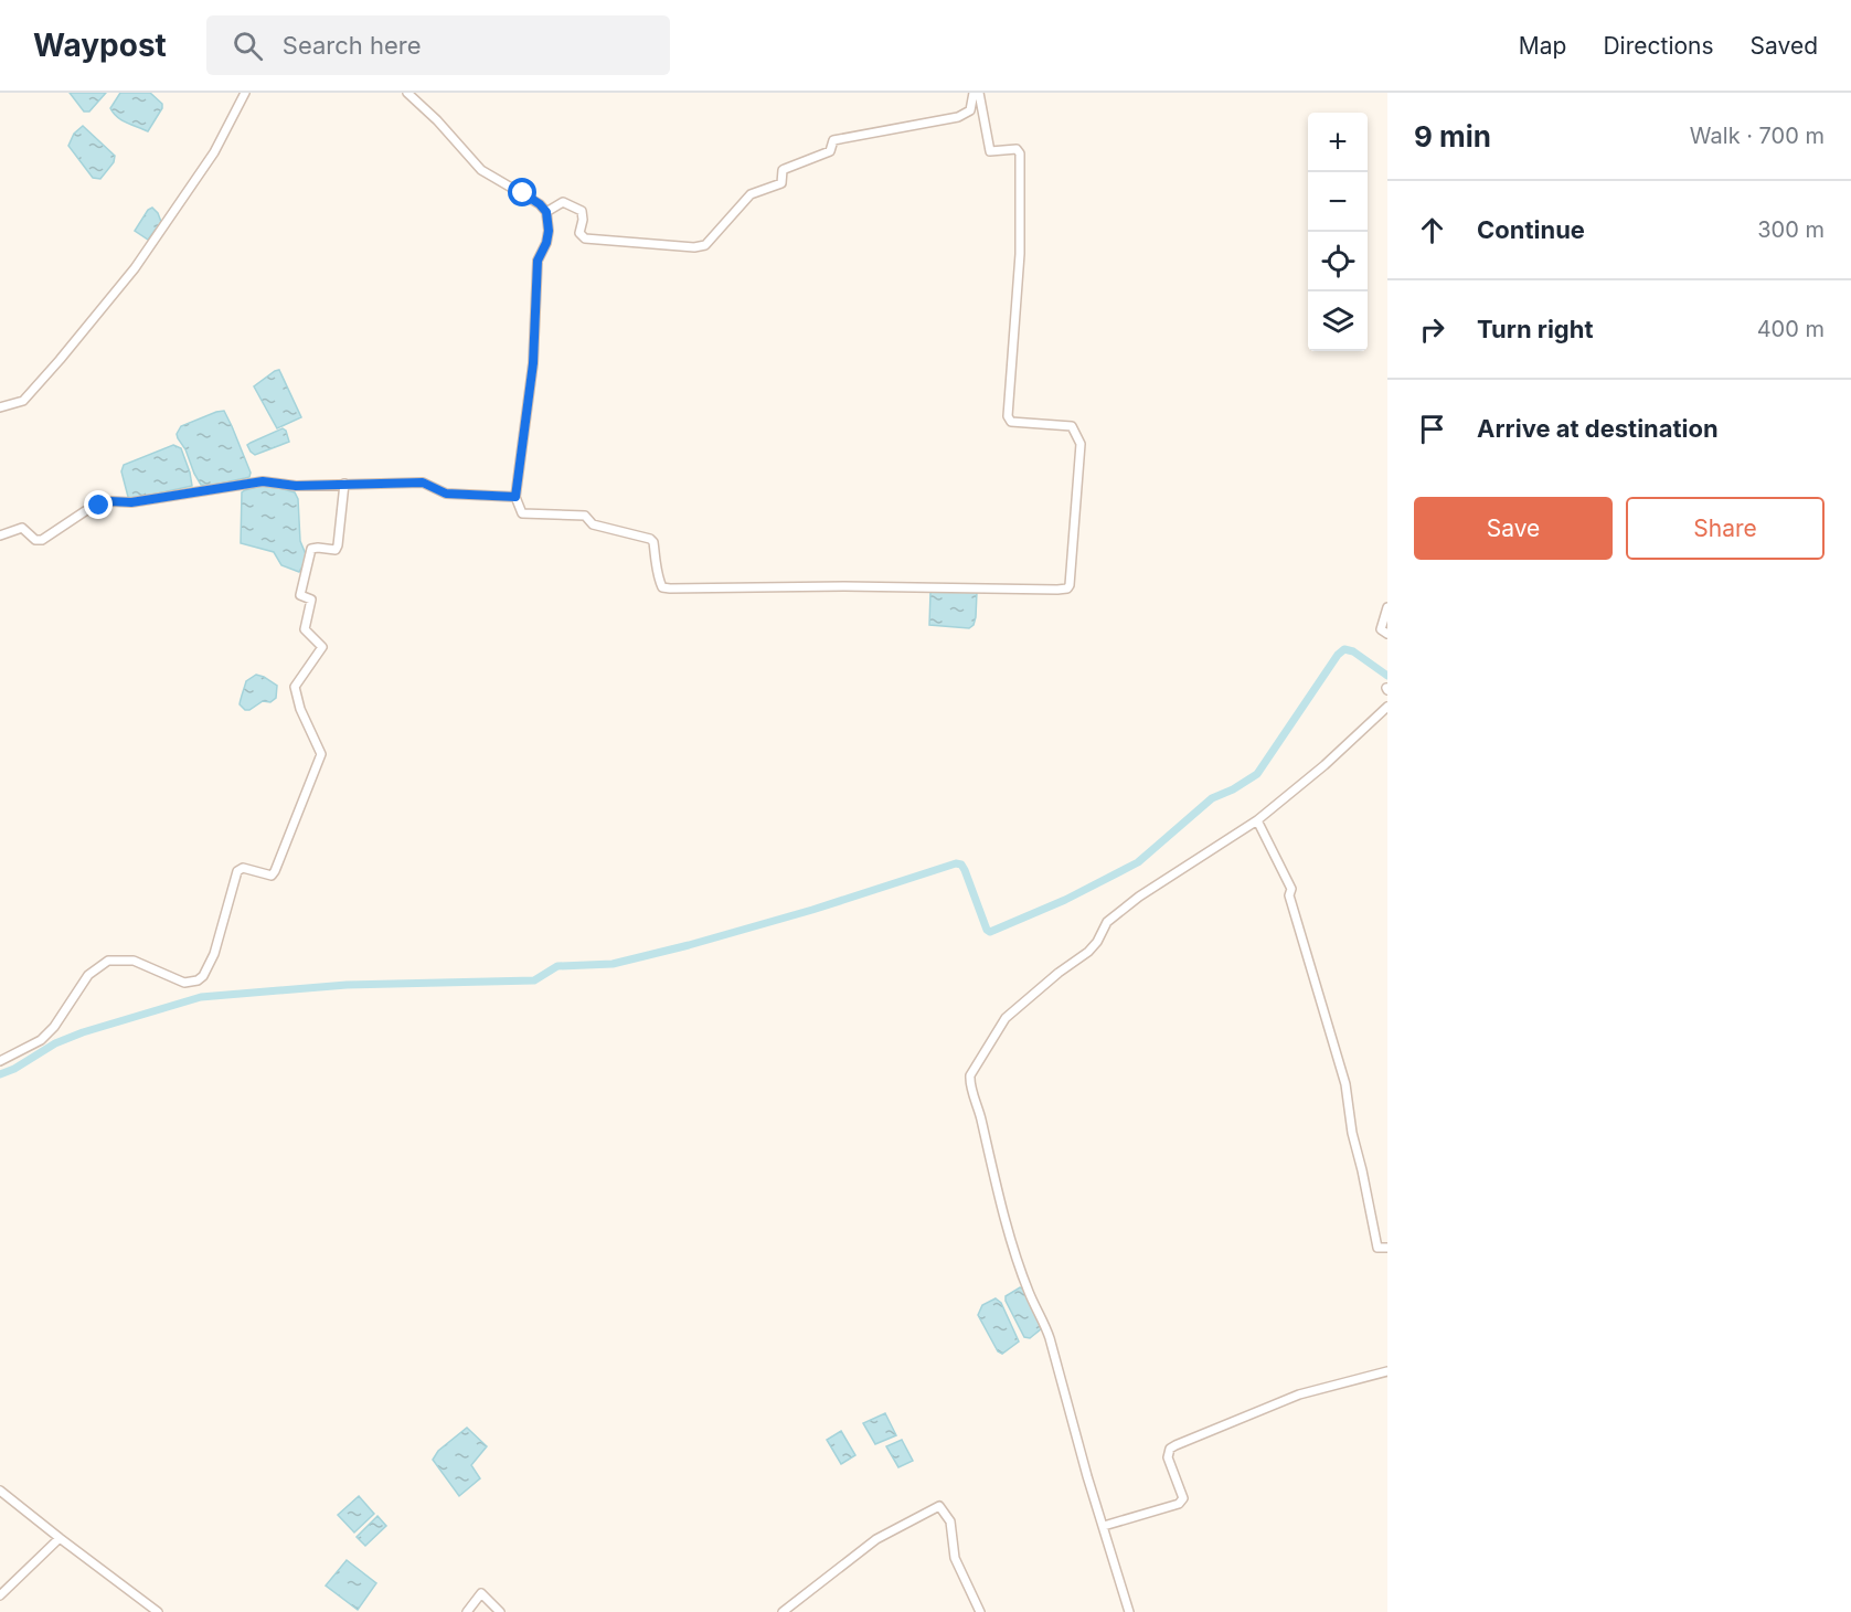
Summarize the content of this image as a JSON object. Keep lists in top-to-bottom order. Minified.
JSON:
{"page":{"header":"Waypost","search":"Search here","nav":["Map","Directions","Saved"],"heading":["9 min","Walk · 700 m"],"map_buttons":["+","−"],"list":[["Continue","300 m"],["Turn right","400 m"],"Arrive at destination"],"buttons":["Save","Share"]}}
